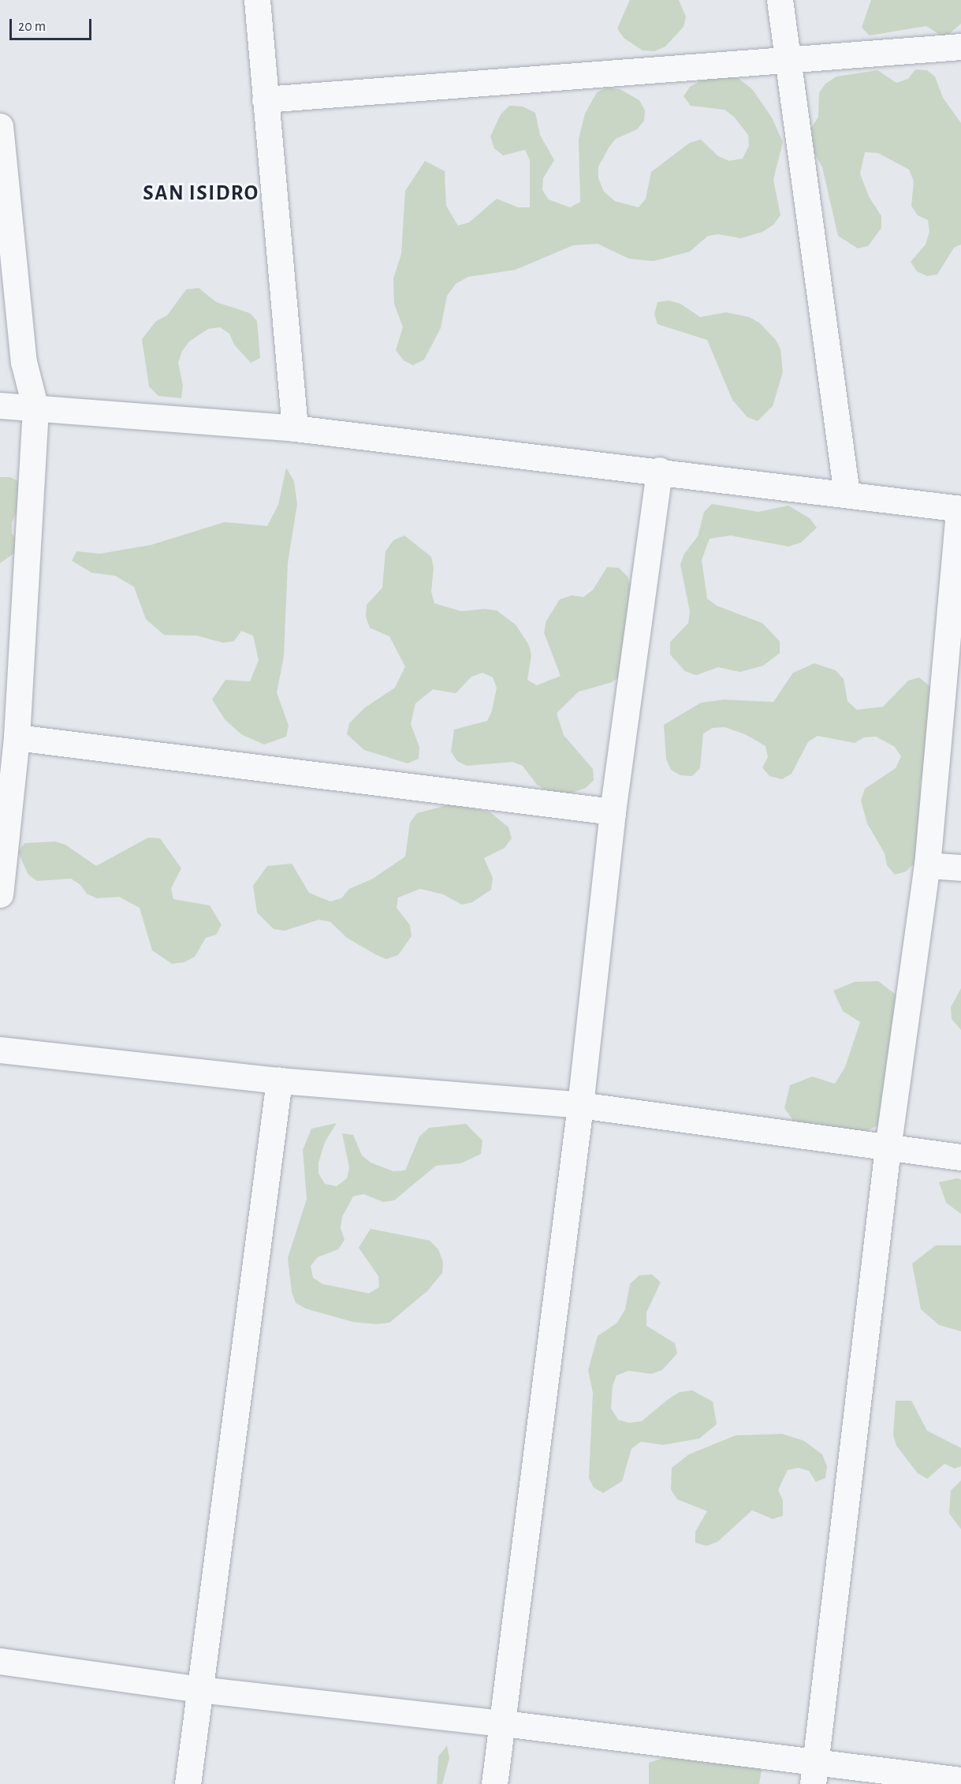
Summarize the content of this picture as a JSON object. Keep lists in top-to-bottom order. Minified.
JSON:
{"districts":["SAN ISIDRO"],"scale_bar":"20 m"}
